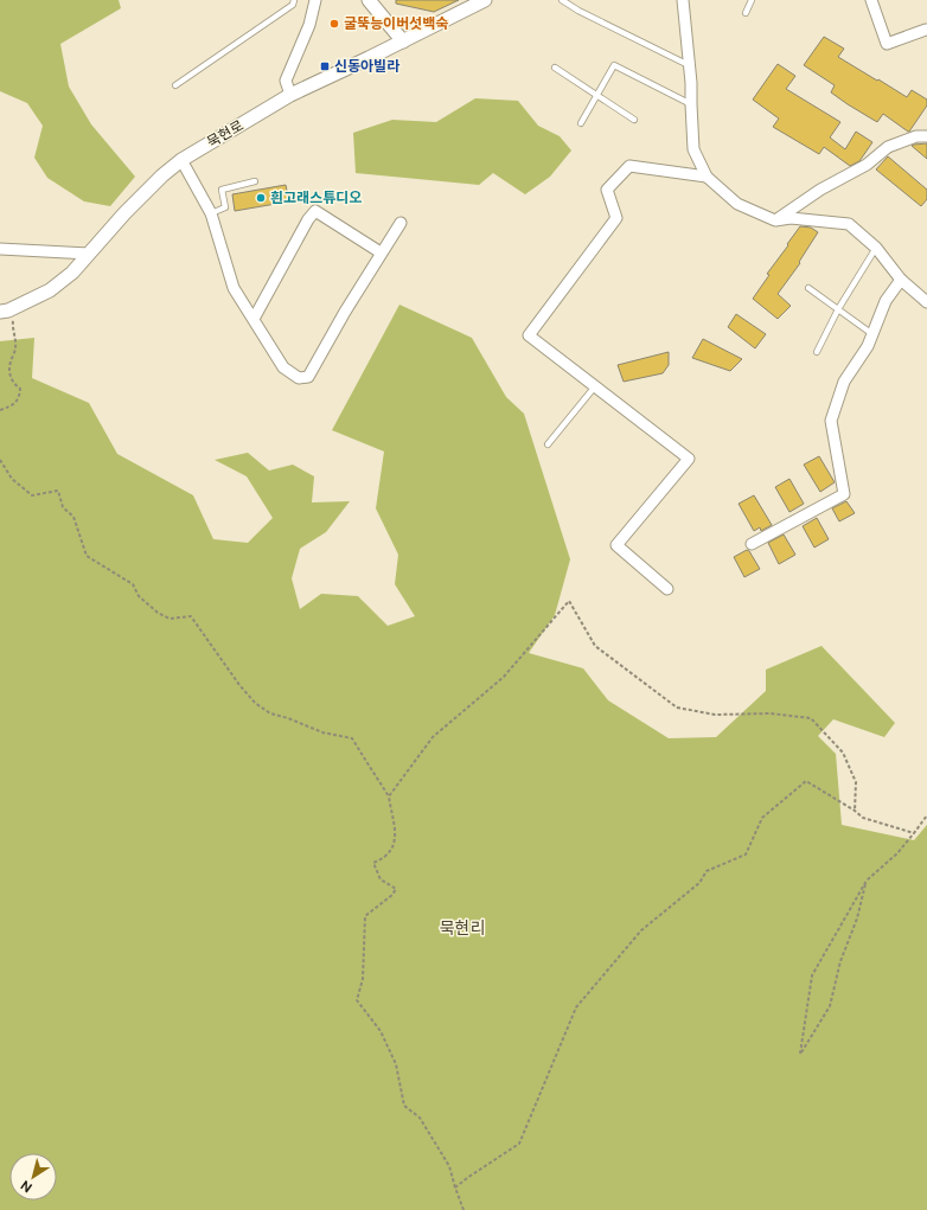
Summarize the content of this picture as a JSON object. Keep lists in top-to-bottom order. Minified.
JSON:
{"streets":{"street":["묵현로"]},"districts":["묵현리"],"places":{"other":["굴뚝능이버섯백숙","흰고래스튜디오"],"transit":["신동아빌라"]},"north":"bottom left"}
